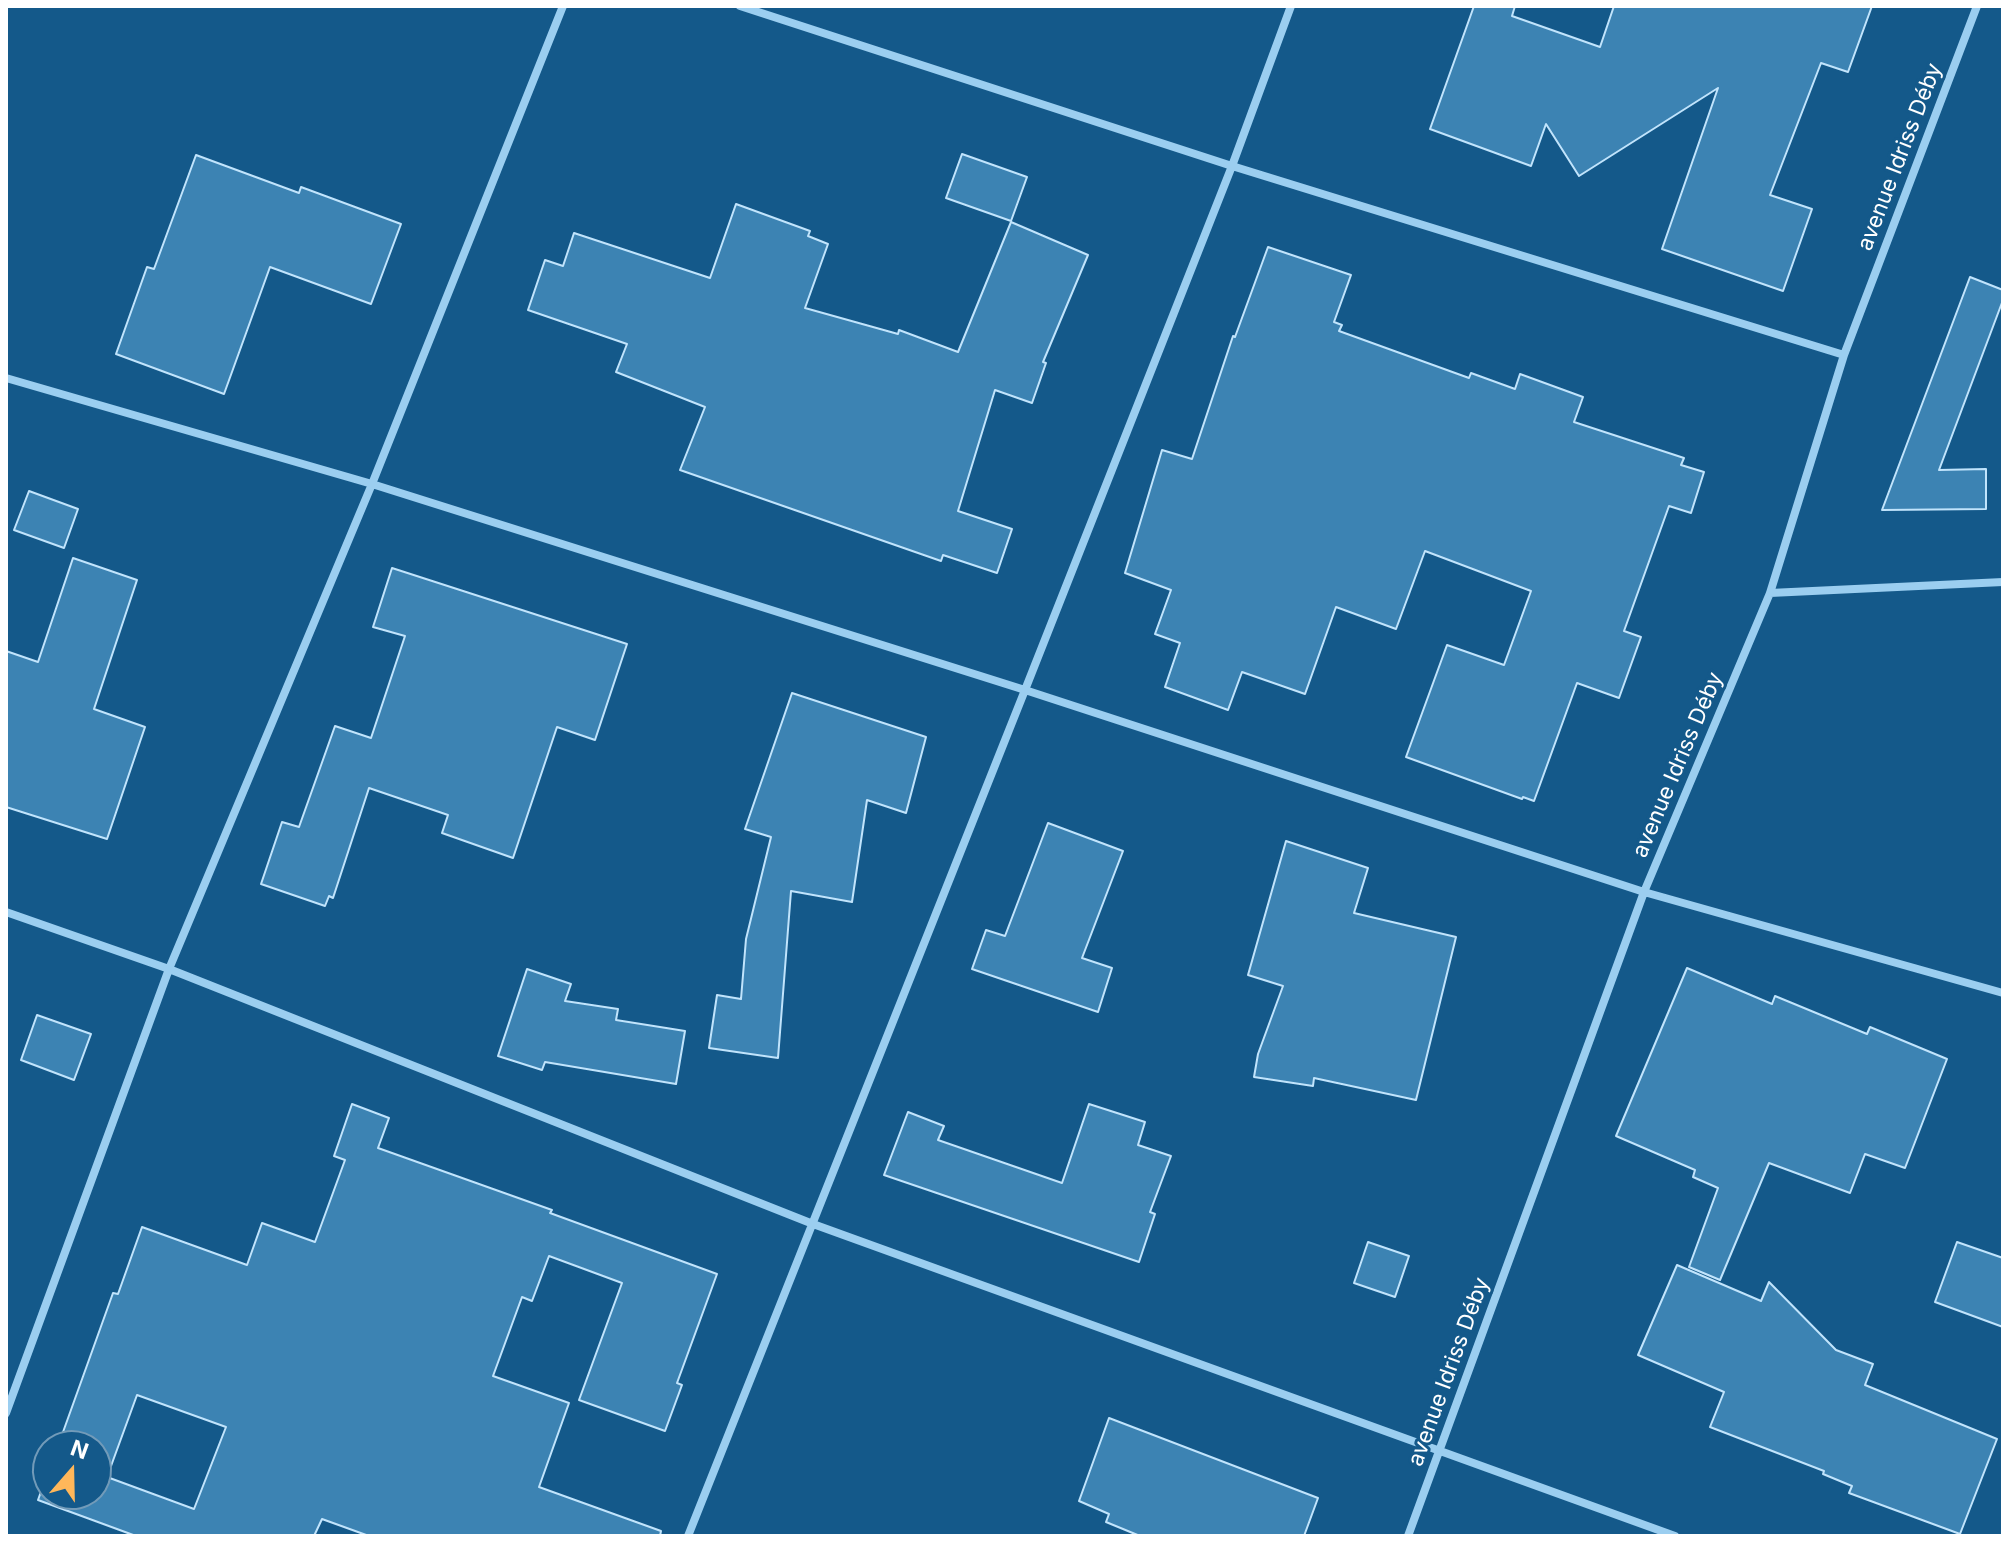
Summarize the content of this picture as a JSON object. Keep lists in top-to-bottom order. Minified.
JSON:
{"streets":{"street":["avenue Idriss Déby"]},"north":"top"}
